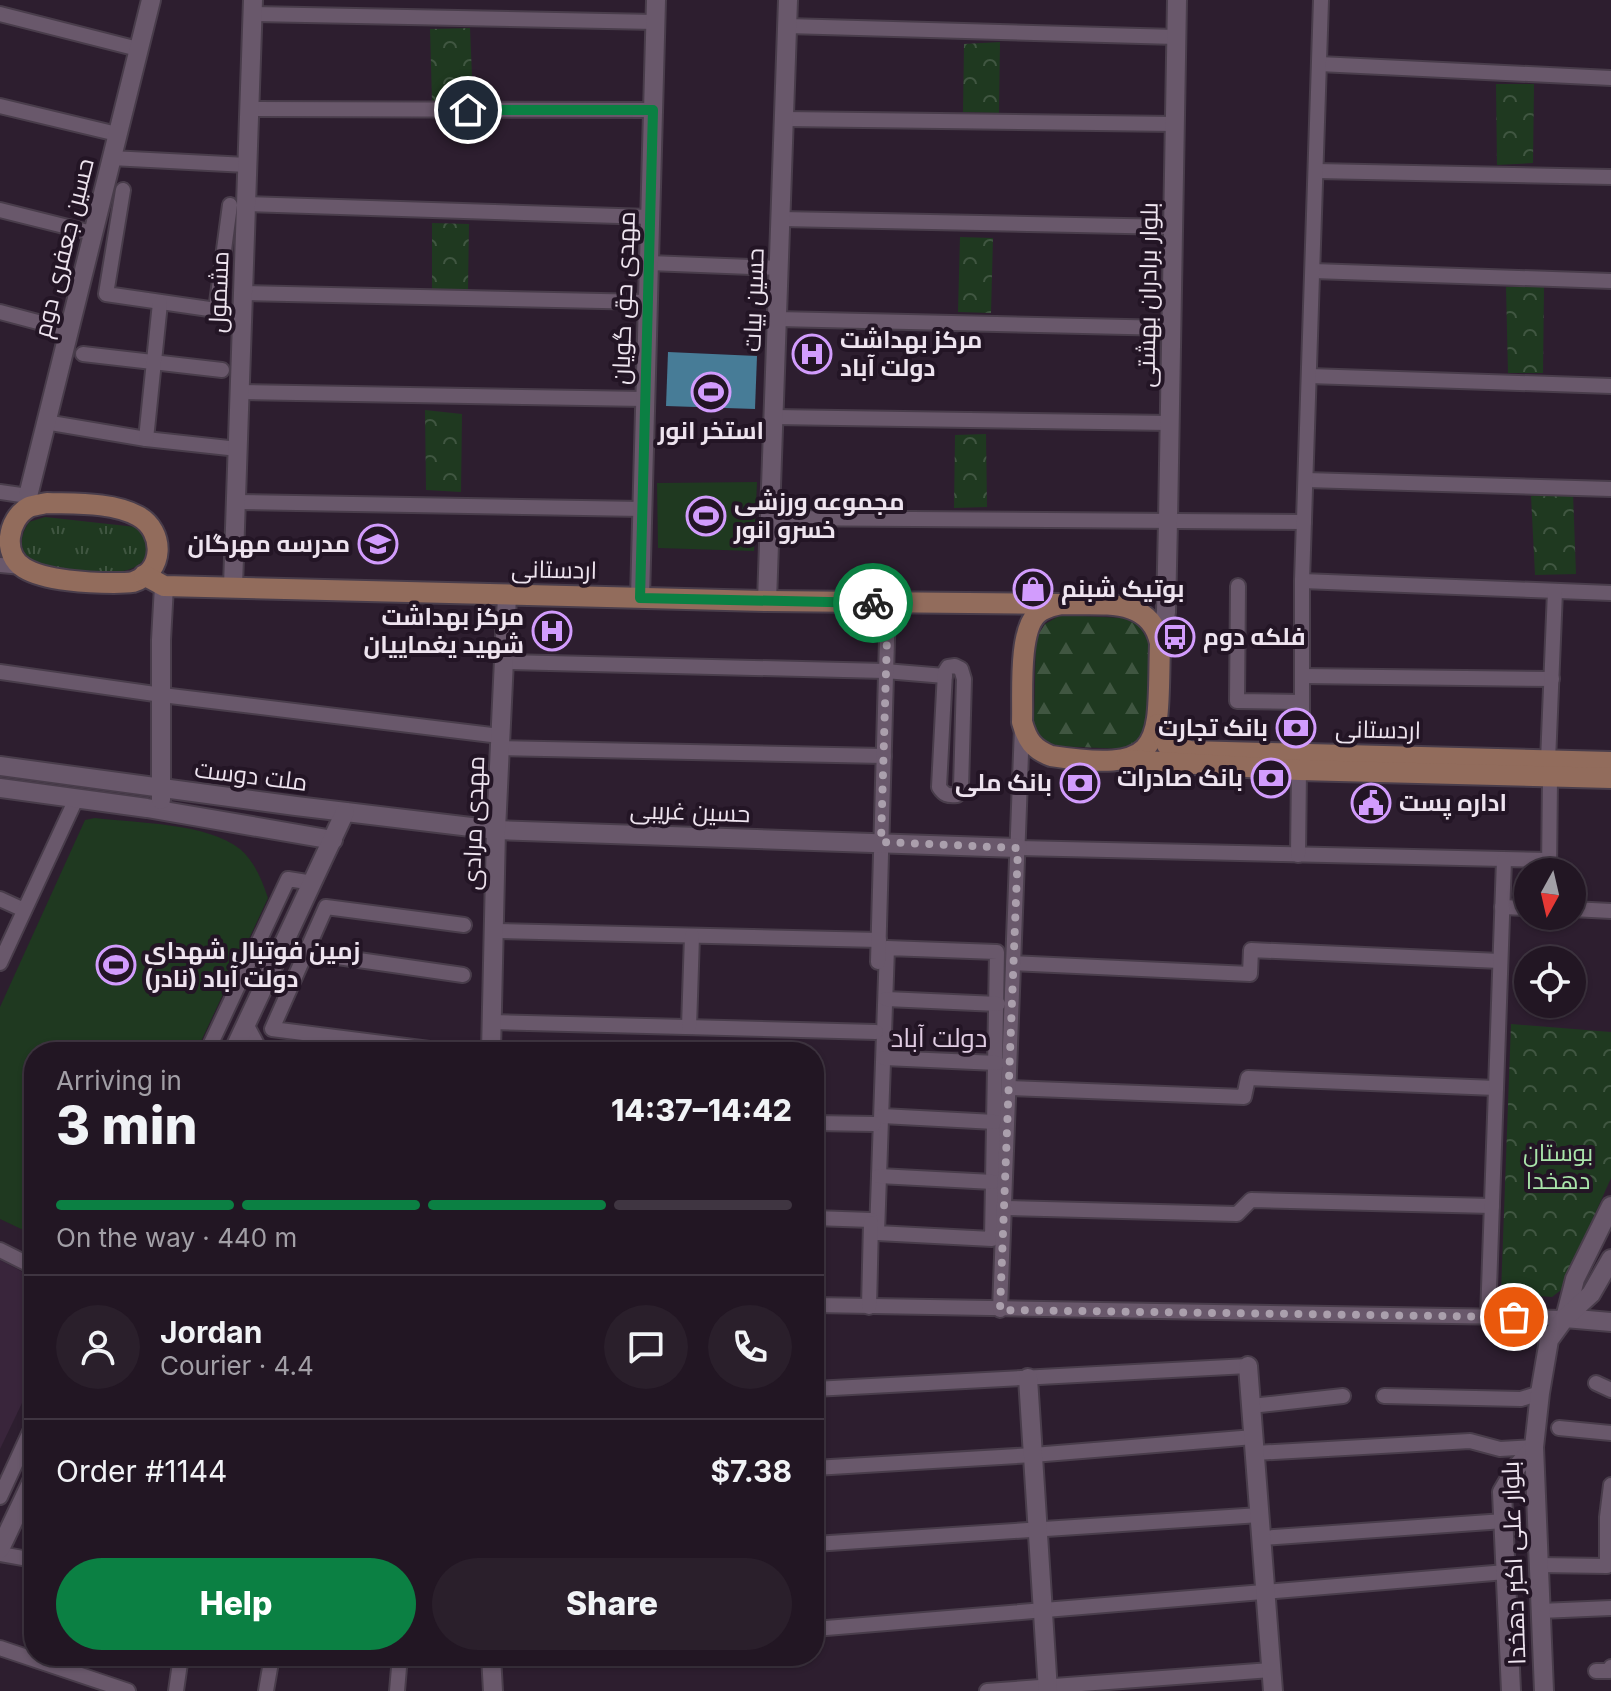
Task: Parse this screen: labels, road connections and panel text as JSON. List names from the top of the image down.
{
  "streets": {
    "main road": ["اردستانی"],
    "street": [
      "حسین جعفری دوم",
      "مشمول",
      "بلوار برادران بهشتی",
      "مهدی حق گویان",
      "حسین بیات",
      "ملت دوست",
      "حسین غریبی",
      "مهدی مرادی",
      "بلوار علی اکبر دهخدا"
    ]
  },
  "crossings": [
    ["مشمول", "اردستانی"],
    ["بلوار برادران بهشتی", "اردستانی"],
    ["مهدی حق گویان", "اردستانی"],
    ["حسین بیات", "اردستانی"],
    ["اردستانی", "مهدی مرادی"],
    ["ملت دوست", "حسین غریبی"],
    ["ملت دوست", "مهدی مرادی"],
    ["حسین غریبی", "مهدی مرادی"]
  ],
  "districts": ["دولت آباد"],
  "parks": ["بوستان دهخدا"],
  "places": {
    "hospital": ["مرکز بهداشت دولت آباد", "مرکز بهداشت شهید یغماییان"],
    "sports": ["استخر انور", "مجموعه ورزشی خسرو انور", "زمین فوتبال شهدای دولت آباد (نادر)"],
    "school or university": ["مدرسه مهرگان"],
    "shop": ["بوتیک شبنم"],
    "bus stop": ["فلکه دوم"],
    "bank": ["بانک تجارت", "بانک صادرات", "بانک ملی"],
    "public building": ["اداره پست"]
  },
  "north": "bottom",
  "page": {
    "heading": ["3 min", "Arriving in", "14:37–14:42"],
    "panel": [
      "Jordan",
      "Courier · 4.4",
      "Order #1144",
      "$7.38"
    ],
    "bar": "On the way · 440 m",
    "buttons": ["Help", "Share"]
  }
}
